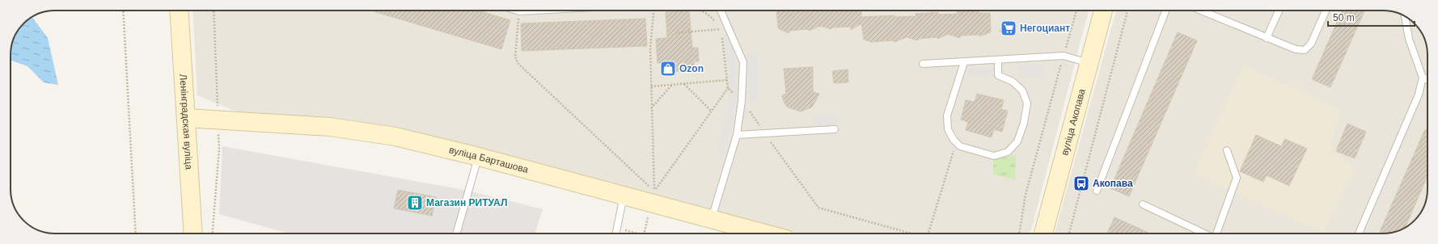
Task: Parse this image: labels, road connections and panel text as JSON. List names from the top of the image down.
{
  "streets": {
    "main road": ["Ленінградская вуліца", "вуліца Акопава", "вуліца Барташова"]
  },
  "crossings": [
    ["Ленінградская вуліца", "вуліца Барташова"]
  ],
  "places": {
    "supermarket": ["Негоциант"],
    "shop": ["Ozon"],
    "bus stop": ["Акопава"],
    "building": ["Магазин РИТУАЛ"]
  },
  "scale_bar": "50 m"
}
